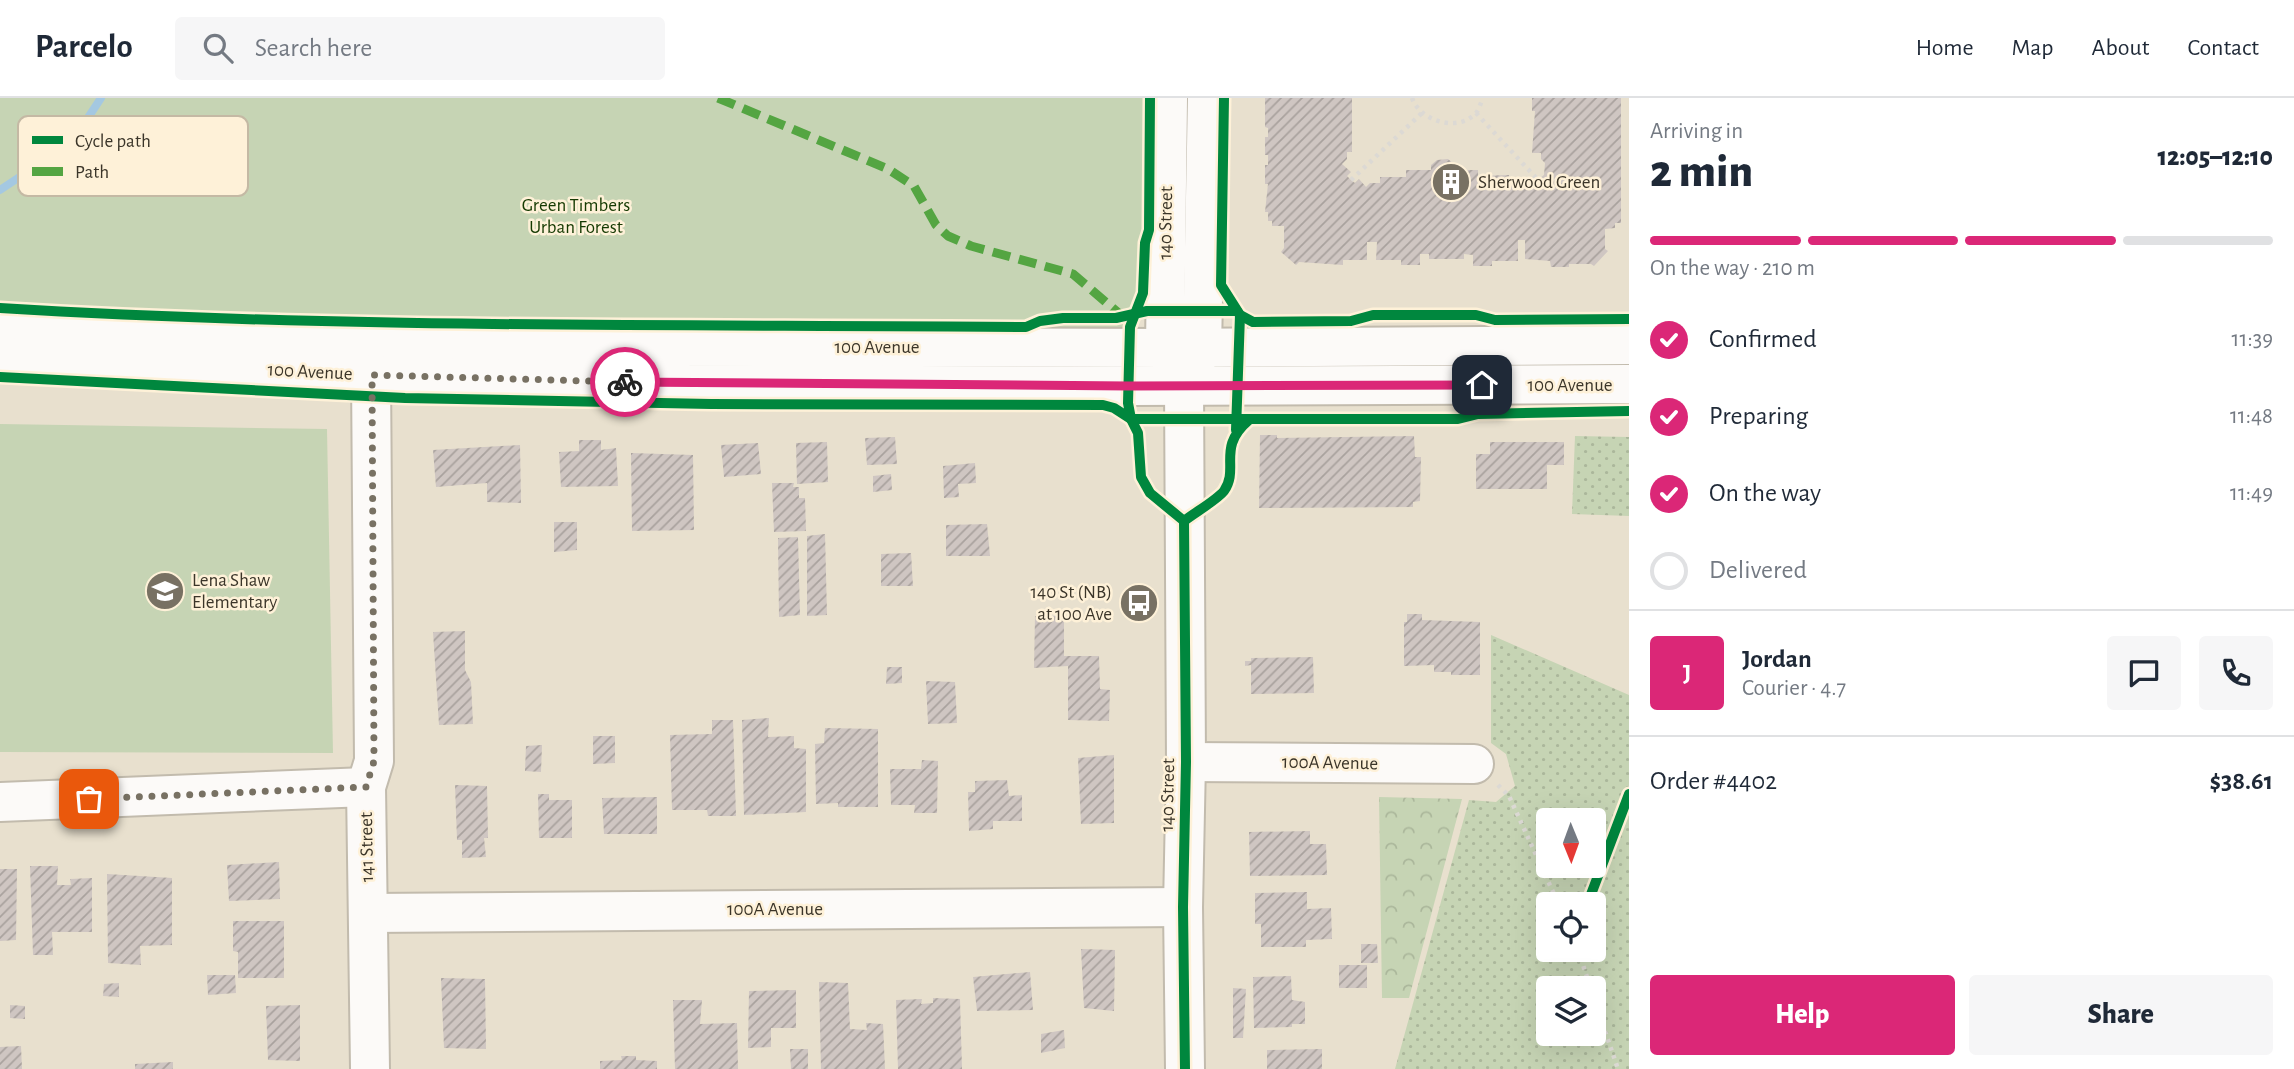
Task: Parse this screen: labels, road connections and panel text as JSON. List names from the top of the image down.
{
  "streets": {
    "main road": [
      "140 Street",
      "100 Avenue",
      "100A Avenue",
      "141 Street"
    ]
  },
  "crossings": [
    ["140 Street", "100 Avenue"],
    ["140 Street", "100A Avenue"],
    ["100 Avenue", "141 Street"],
    ["100A Avenue", "141 Street"]
  ],
  "parks": ["Green Timbers Urban Forest"],
  "places": {
    "building": ["Sherwood Green"],
    "school or university": ["Lena Shaw Elementary"],
    "bus stop": ["140 St (NB) at 100 Ave"]
  },
  "legend": ["Cycle path", "Path"],
  "north": "bottom",
  "page": {
    "header": "Parcelo",
    "search": "Search here",
    "nav": [
      "Home",
      "Map",
      "About",
      "Contact"
    ],
    "heading": ["2 min", "Arriving in", "12:05–12:10"],
    "panel": [
      "Jordan",
      "Courier · 4.7",
      "Order #4402",
      "$38.61"
    ],
    "bar": "On the way · 210 m",
    "list": [
      ["Confirmed", "11:39"],
      ["Preparing", "11:48"],
      ["On the way", "11:49"],
      "Delivered"
    ],
    "round": "J",
    "buttons": ["Help", "Share"]
  }
}
